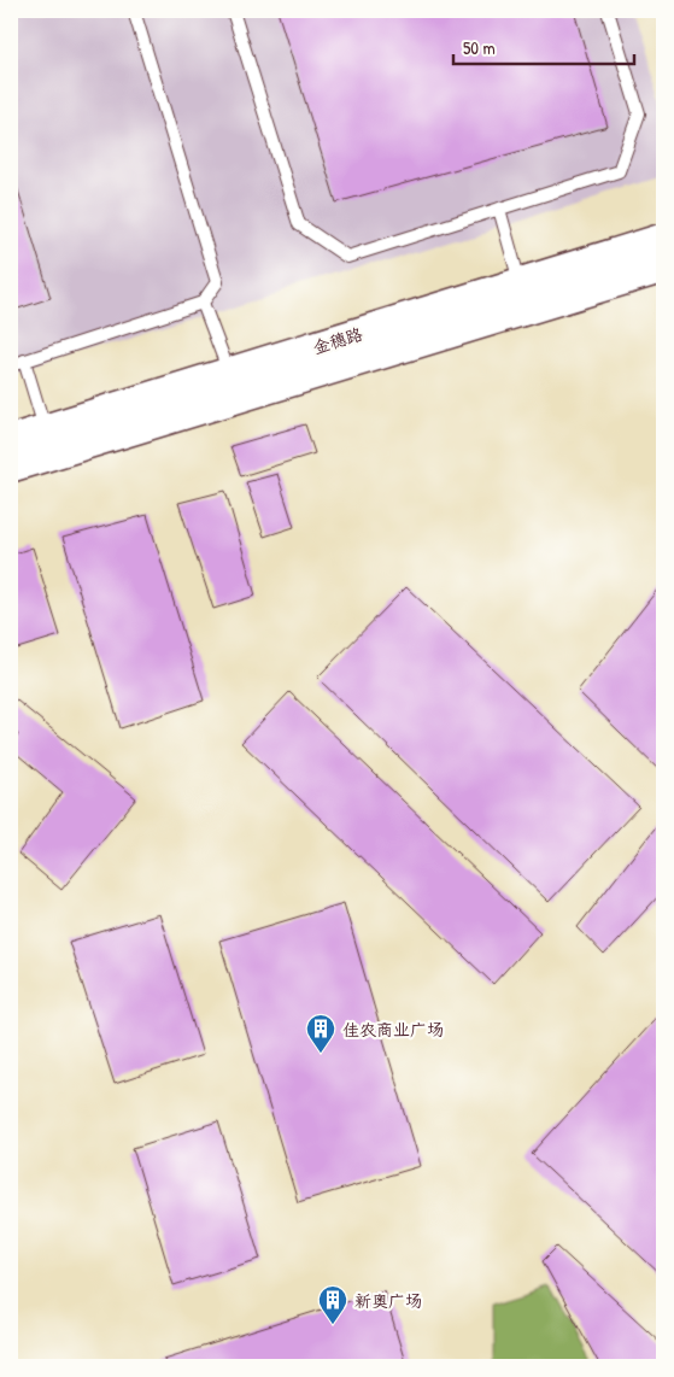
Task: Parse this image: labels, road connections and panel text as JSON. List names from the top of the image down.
{
  "streets": {
    "street": ["金穗路"]
  },
  "places": {
    "building": ["佳农商业广场", "新奥广场"]
  },
  "scale_bar": "50 m"
}
